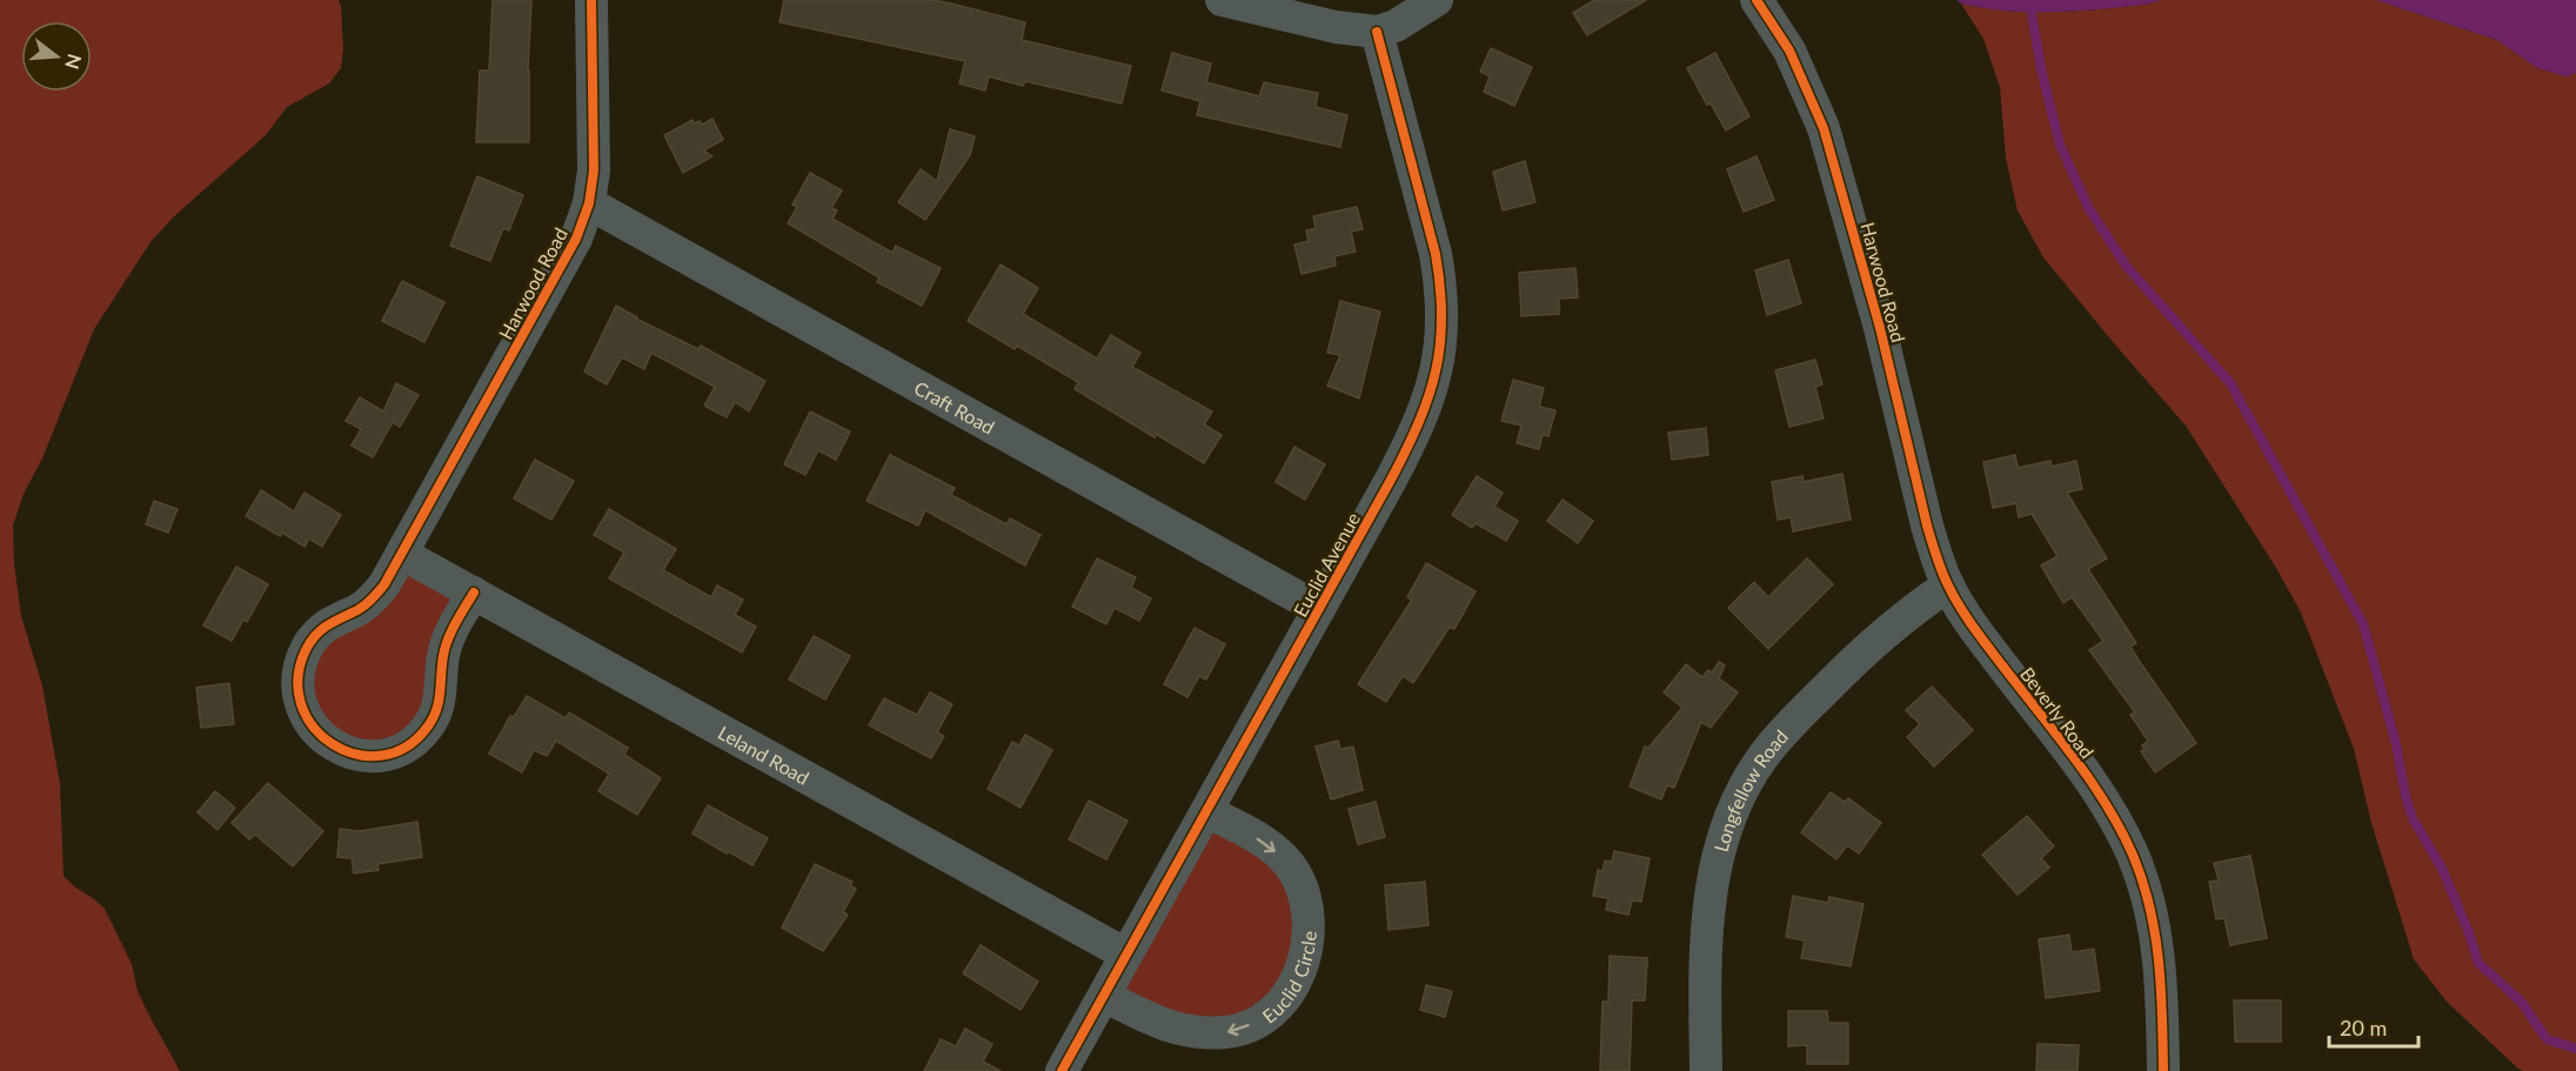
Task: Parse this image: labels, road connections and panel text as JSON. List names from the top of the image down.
{
  "streets": {
    "street": [
      "Harwood Road",
      "Craft Road",
      "Euclid Avenue",
      "Beverly Road",
      "Leland Road",
      "Longfellow Road",
      "Euclid Circle"
    ]
  },
  "crossings": [
    ["Harwood Road", "Craft Road"],
    ["Harwood Road", "Beverly Road"],
    ["Harwood Road", "Leland Road"],
    ["Harwood Road", "Longfellow Road"],
    ["Craft Road", "Euclid Avenue"],
    ["Euclid Avenue", "Leland Road"],
    ["Euclid Avenue", "Euclid Circle"],
    ["Beverly Road", "Longfellow Road"]
  ],
  "scale_bar": "20 m",
  "north": "right"
}
